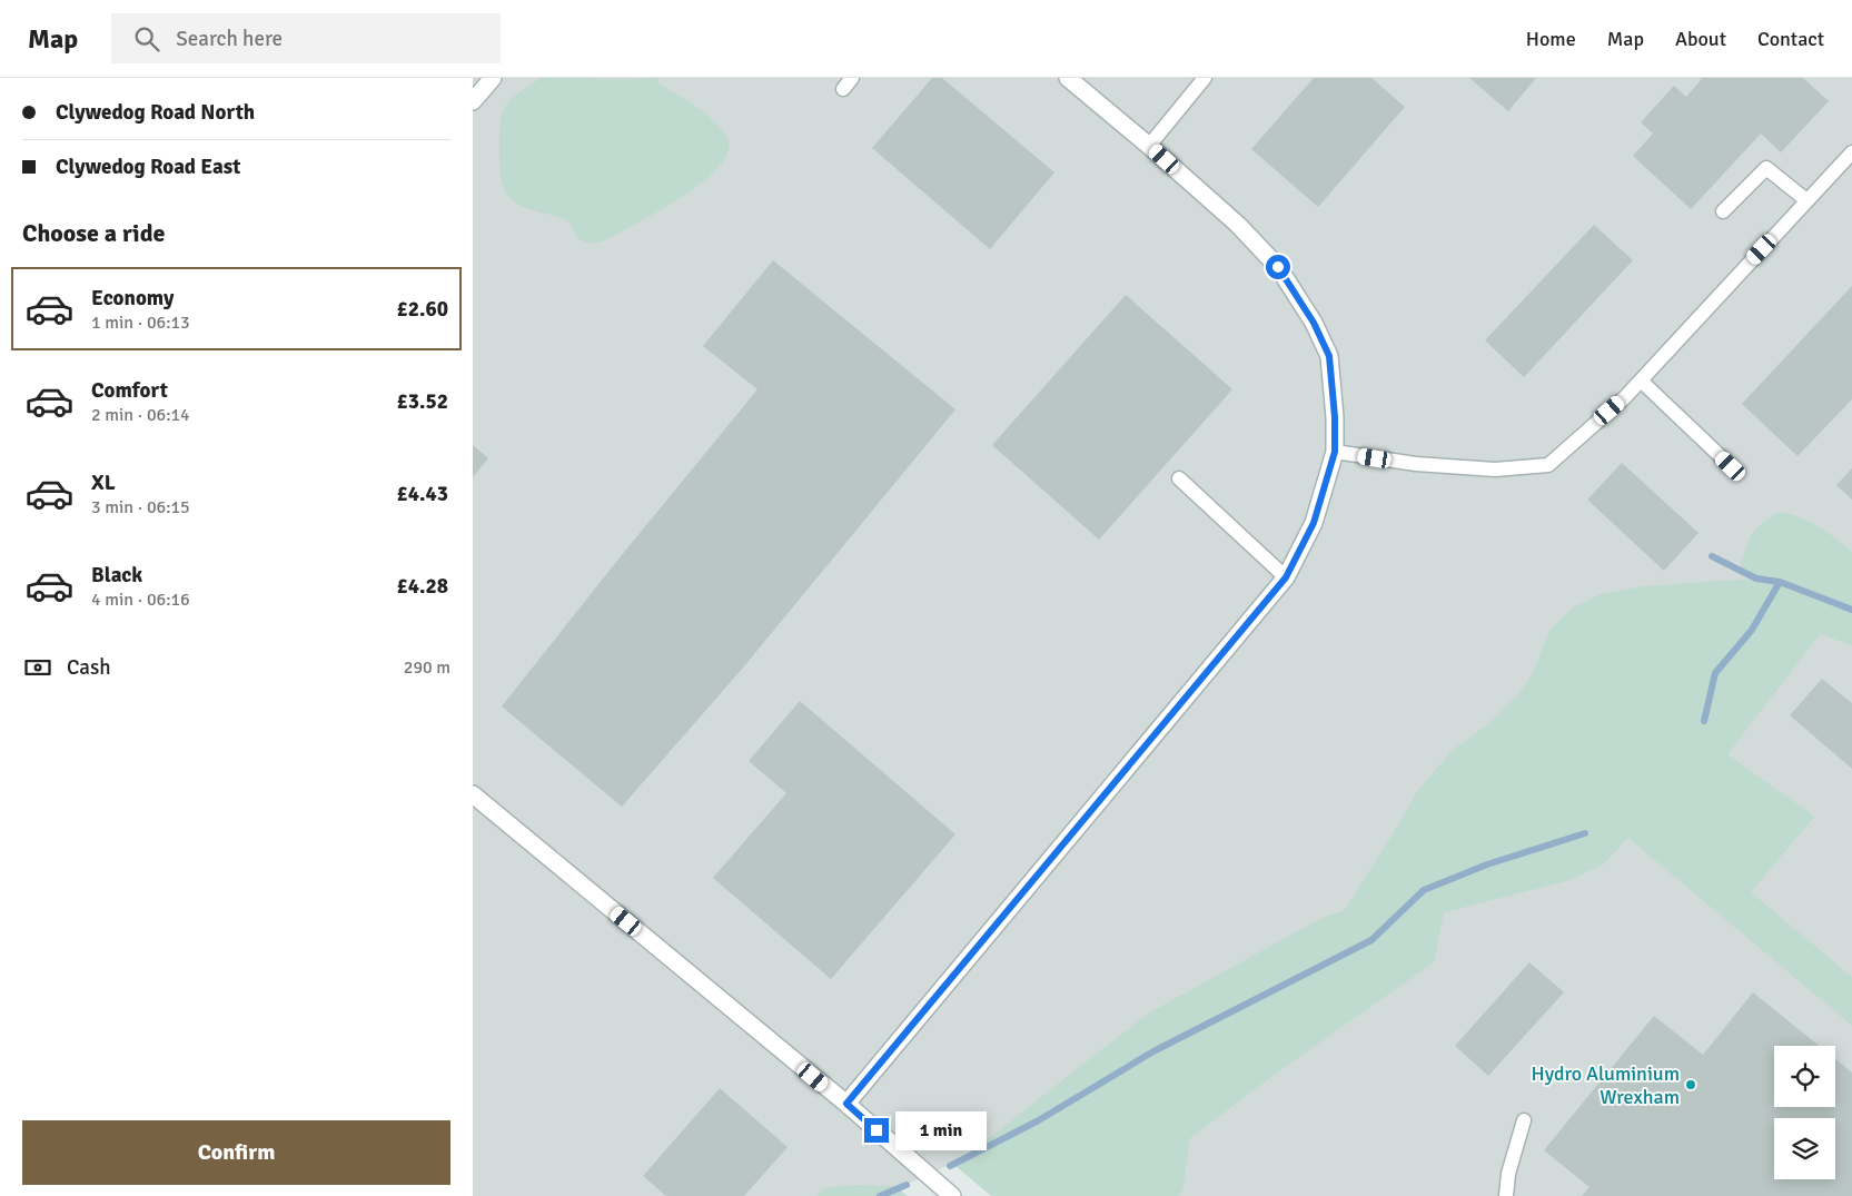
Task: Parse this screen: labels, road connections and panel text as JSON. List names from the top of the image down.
{
  "places": ["Hydro Aluminium Wrexham"],
  "page": {
    "header": "Map",
    "search": "Search here",
    "nav": [
      "Home",
      "Map",
      "About",
      "Contact"
    ],
    "banner": ["Clywedog Road North", "Clywedog Road East"],
    "heading": "Choose a ride",
    "list": [
      {
        "name": "Economy",
        "note": "1 min · 06:13",
        "value": "£2.60"
      },
      {
        "name": "Comfort",
        "note": "2 min · 06:14",
        "value": "£3.52"
      },
      {
        "name": "XL",
        "note": "3 min · 06:15",
        "value": "£4.43"
      },
      {
        "name": "Black",
        "note": "4 min · 06:16",
        "value": "£4.28"
      }
    ],
    "pay": ["Cash", "290 m"],
    "buttons": "Confirm",
    "bubble": "1 min"
  }
}
